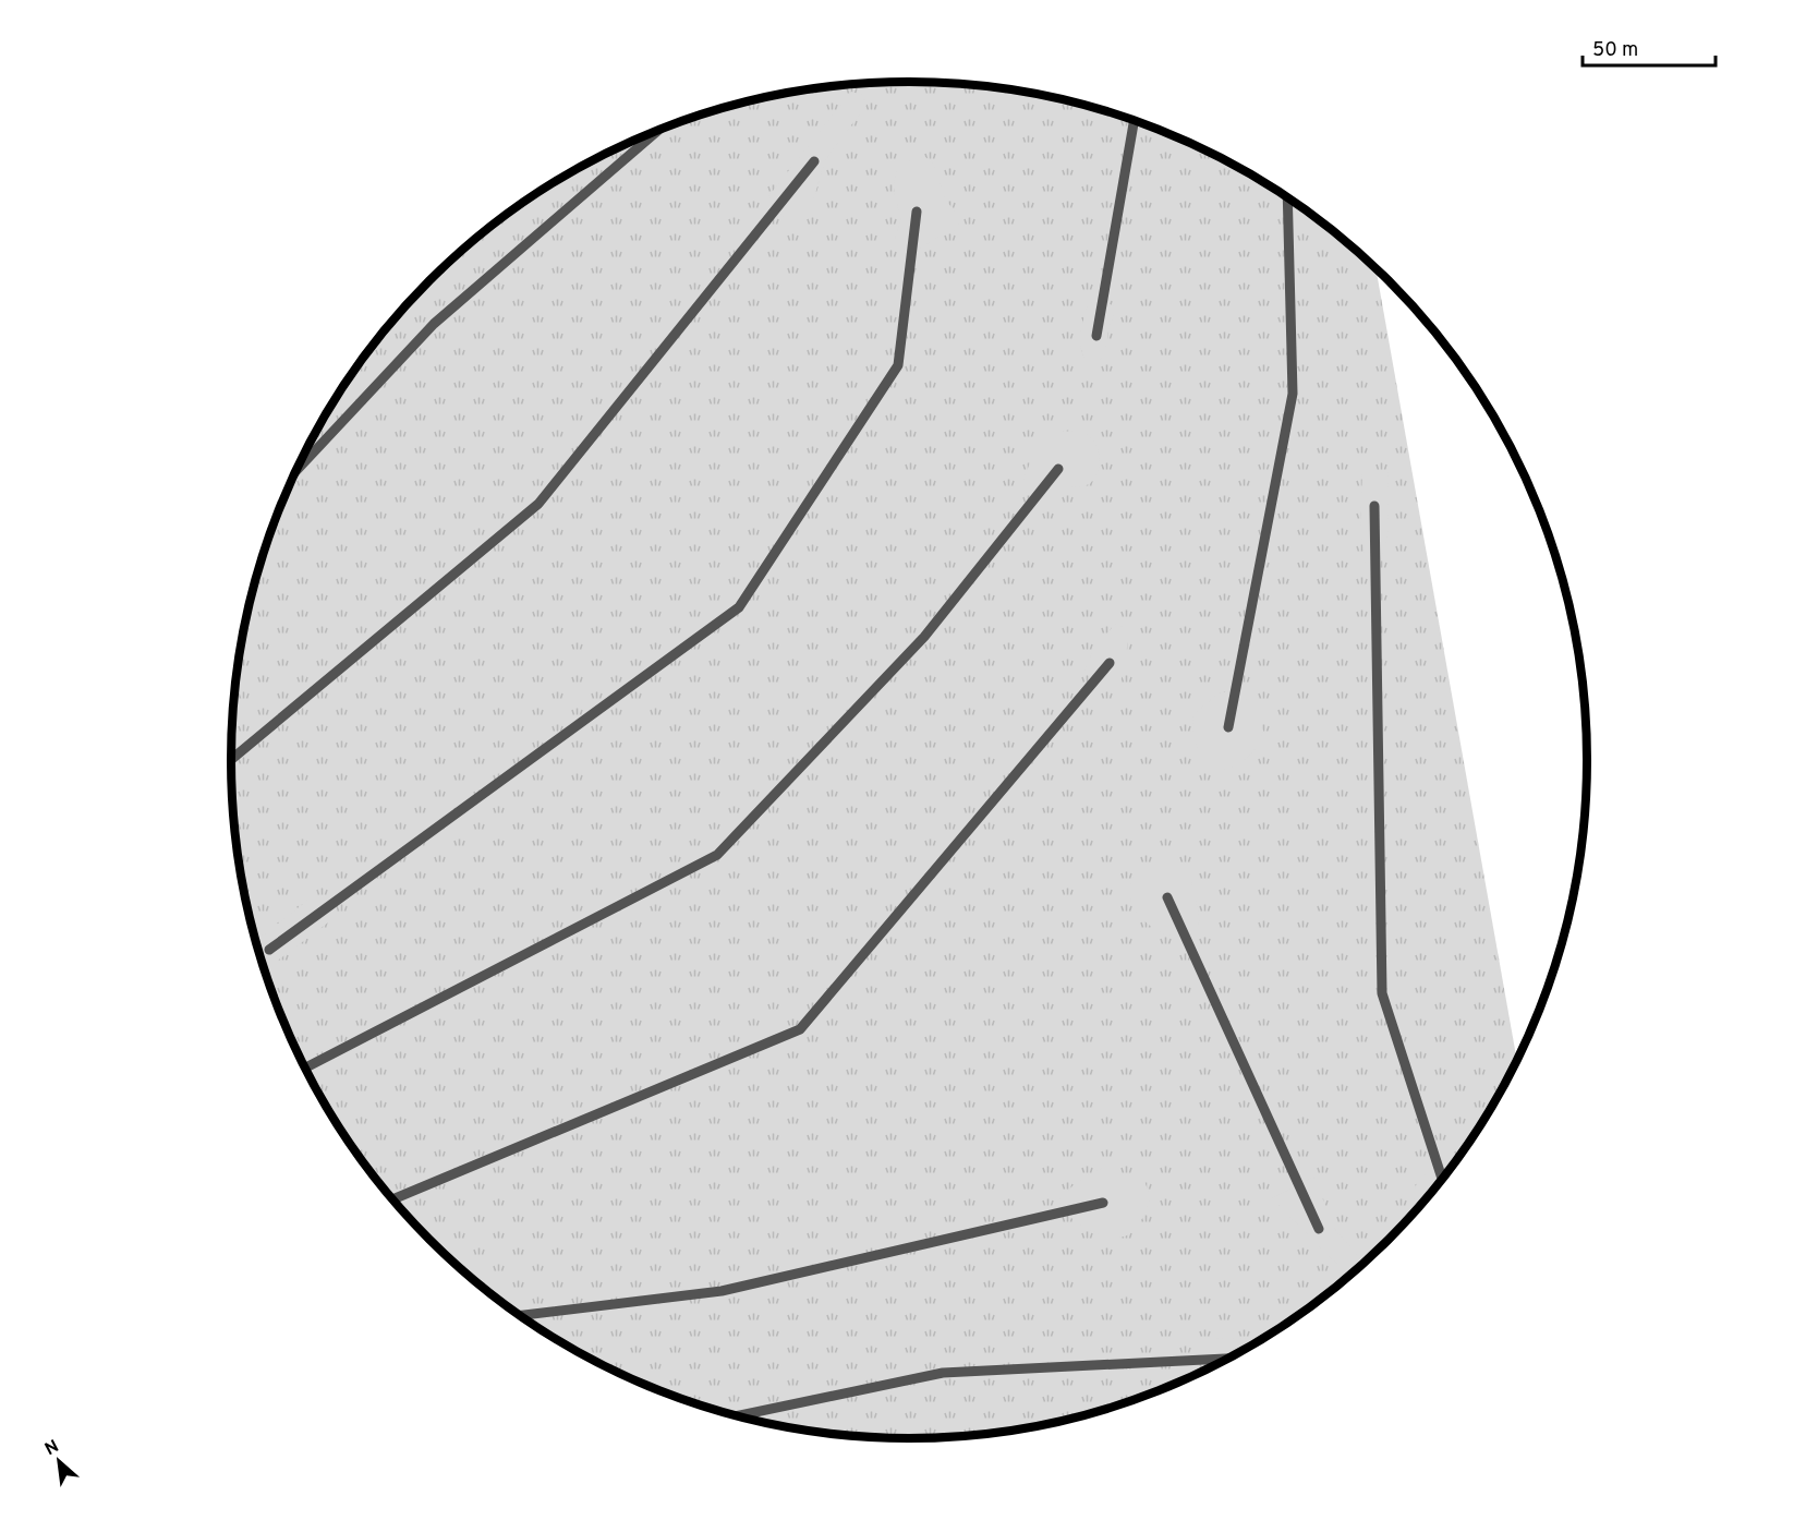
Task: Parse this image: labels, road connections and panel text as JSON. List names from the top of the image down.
{
  "scale_bar": "50 m",
  "north": "top left"
}
